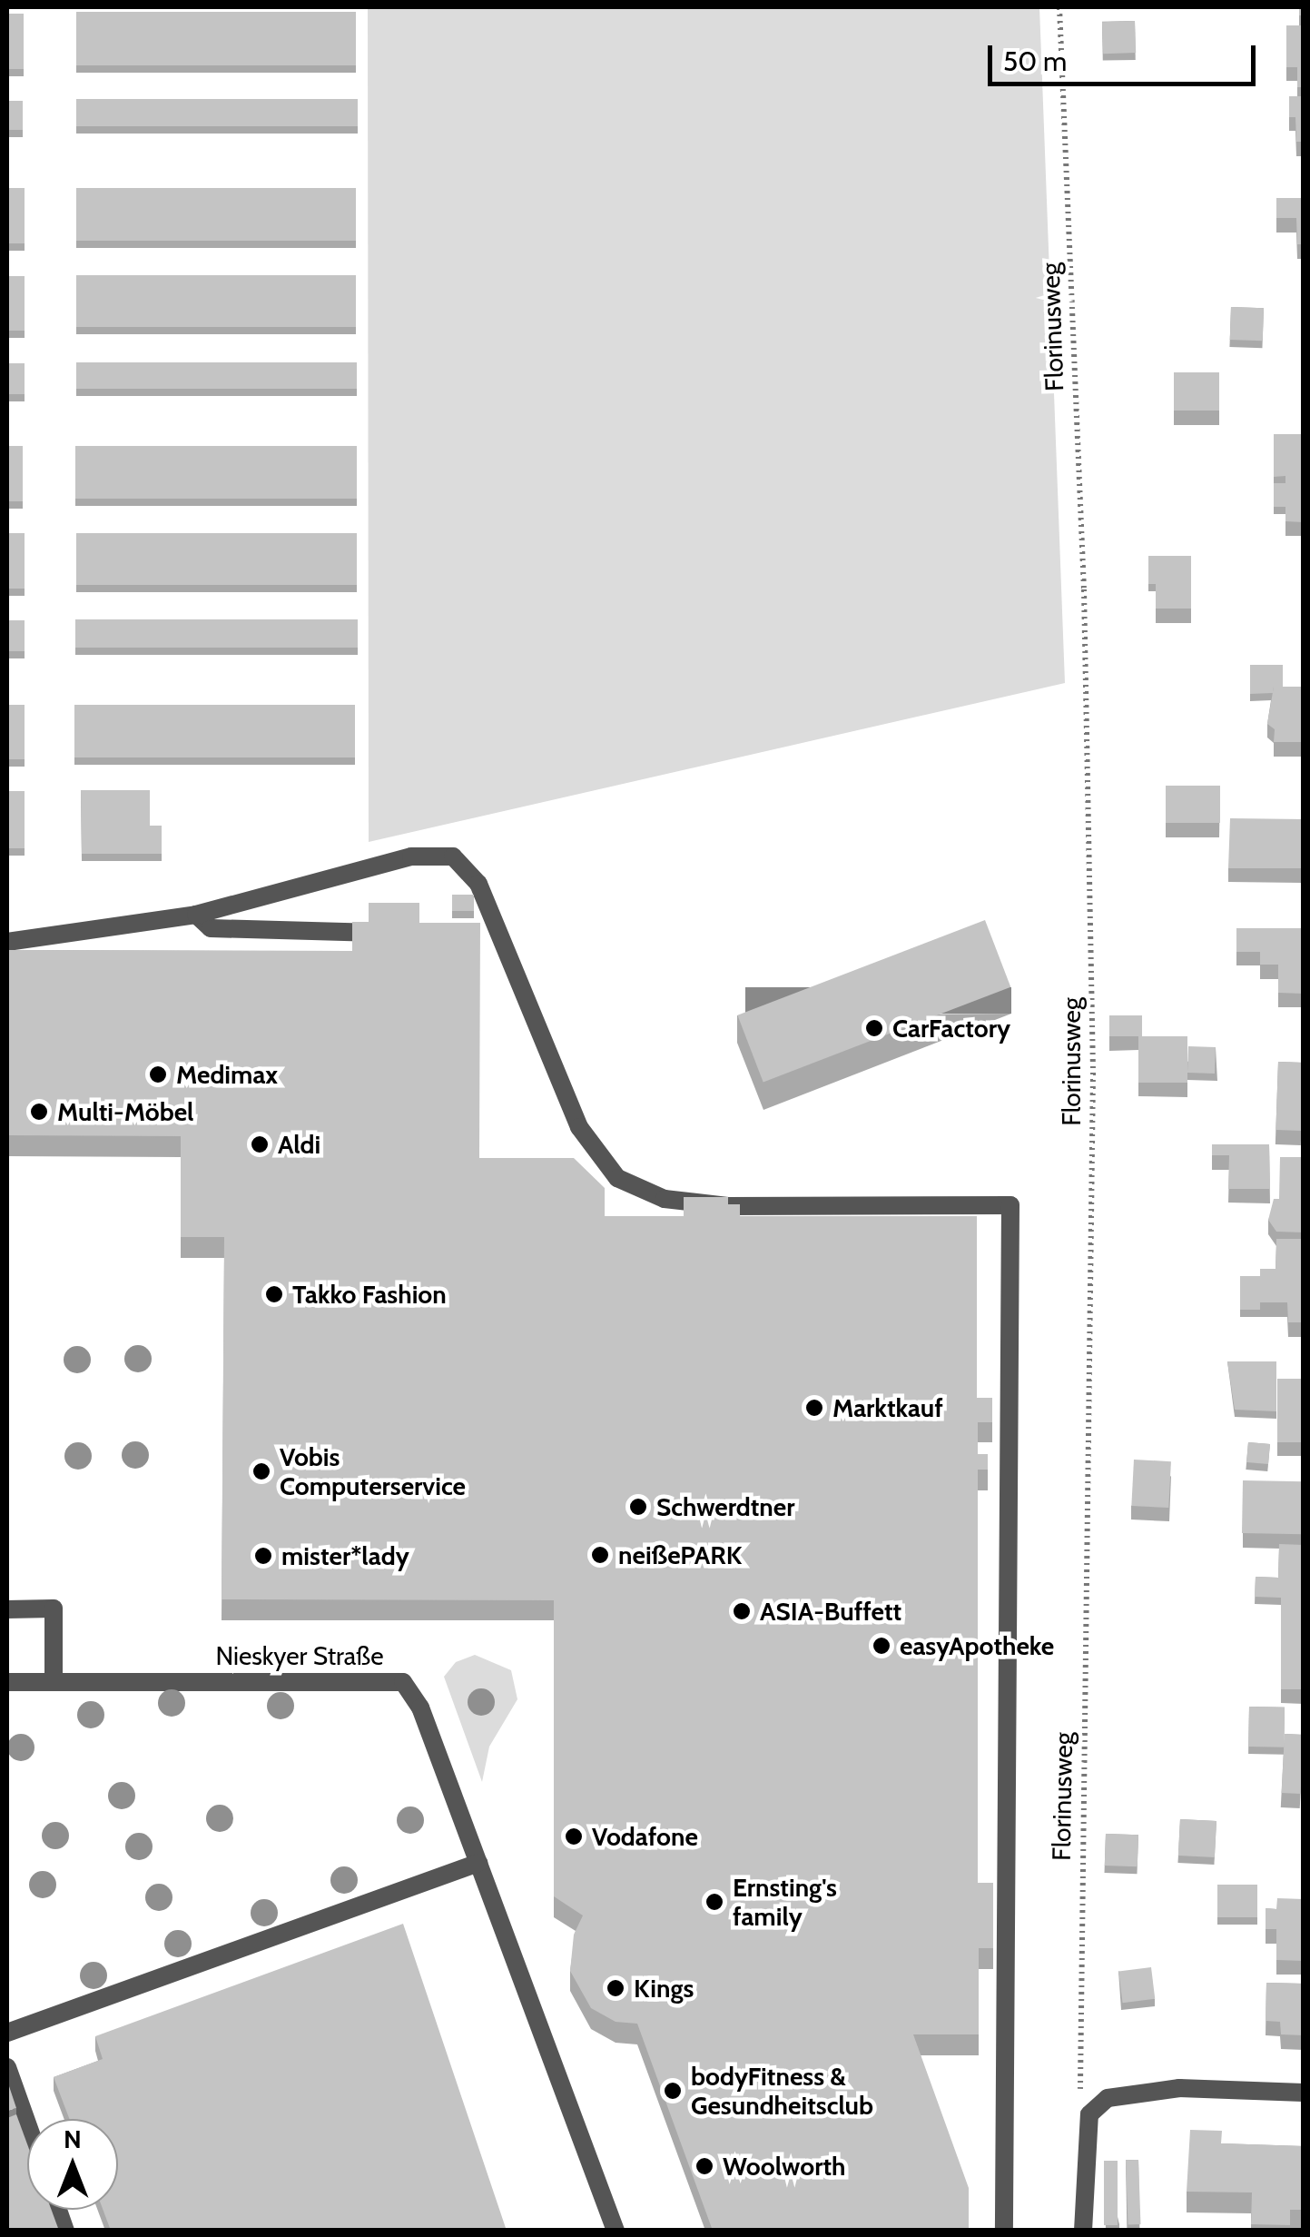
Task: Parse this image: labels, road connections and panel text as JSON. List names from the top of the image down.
{
  "streets": {
    "street": ["Nieskyer Straße"],
    "path": ["Florinusweg"]
  },
  "places": [
    "CarFactory",
    "Medimax",
    "Multi-Möbel",
    "Aldi",
    "Takko Fashion",
    "Marktkauf",
    "Vobis Computerservice",
    "Schwerdtner",
    "neißePARK",
    "mister*lady",
    "ASIA-Buffett",
    "easyApotheke",
    "Vodafone",
    "Ernsting's family",
    "Kings",
    "bodyFitness & Gesundheitsclub",
    "Woolworth"
  ],
  "scale_bar": "50 m",
  "north": "top"
}
